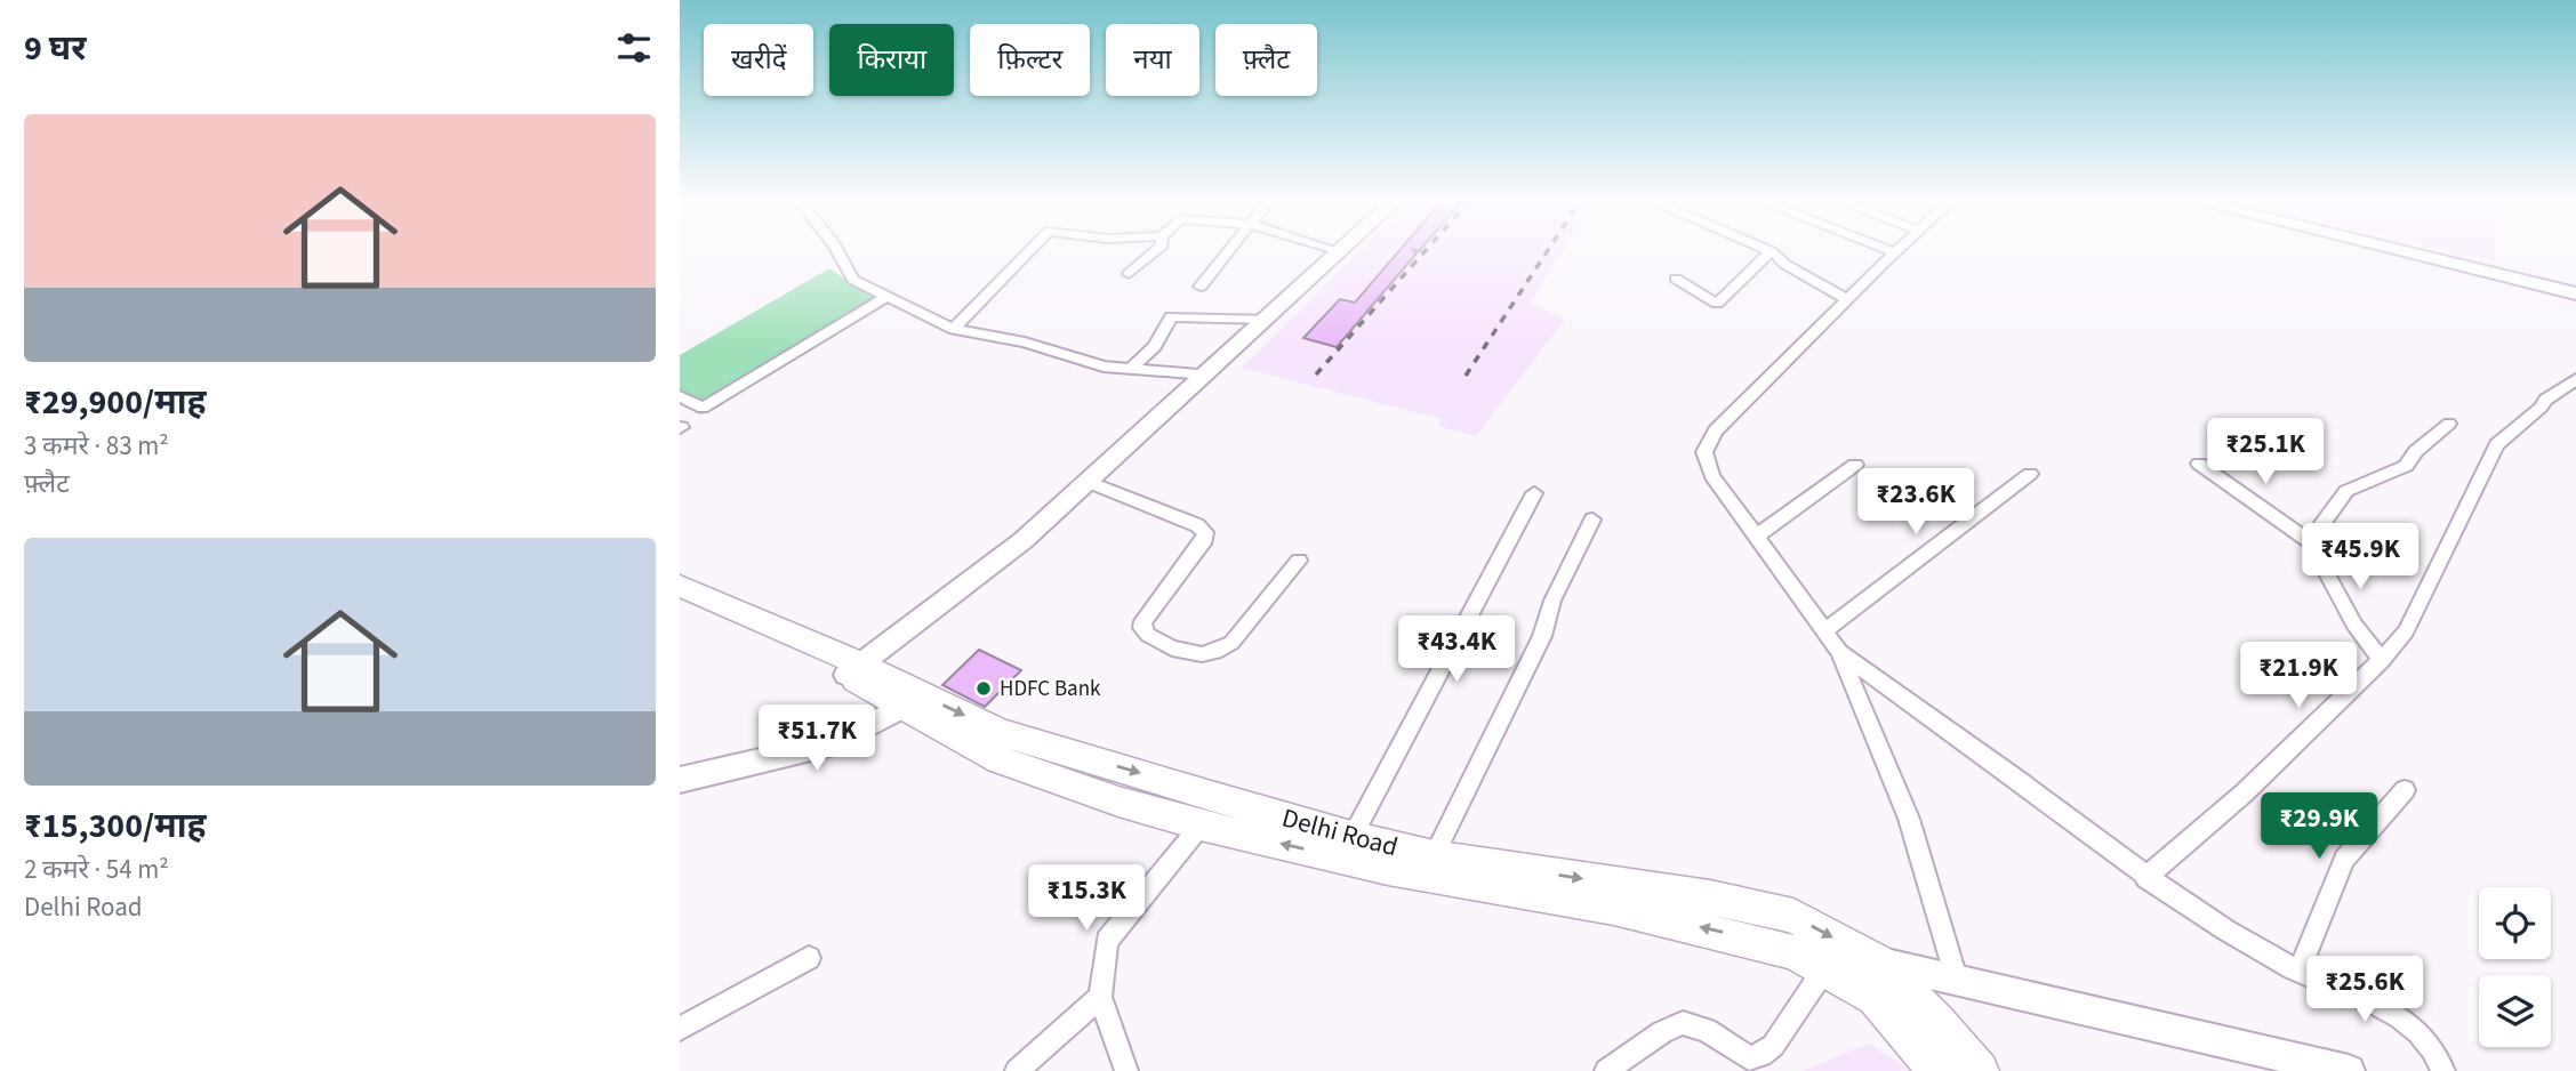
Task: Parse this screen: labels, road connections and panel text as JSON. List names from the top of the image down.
{
  "streets": {
    "main road": ["Delhi Road"]
  },
  "places": ["HDFC Bank"],
  "page": {
    "heading": "9 घर",
    "chip": [
      "खरीदें",
      "किराया",
      "फ़िल्टर",
      "नया",
      "फ़्लैट"
    ],
    "list": [
      {
        "name": "₹29,900/माह",
        "note": "3 कमरे · 83 m² · फ़्लैट"
      },
      {
        "name": "₹15,300/माह",
        "note": "2 कमरे · 54 m² · Delhi Road"
      }
    ],
    "price": [
      "₹25.1K",
      "₹23.6K",
      "₹45.9K",
      "₹43.4K",
      "₹21.9K",
      "₹51.7K",
      "₹29.9K",
      "₹15.3K",
      "₹25.6K"
    ]
  }
}
